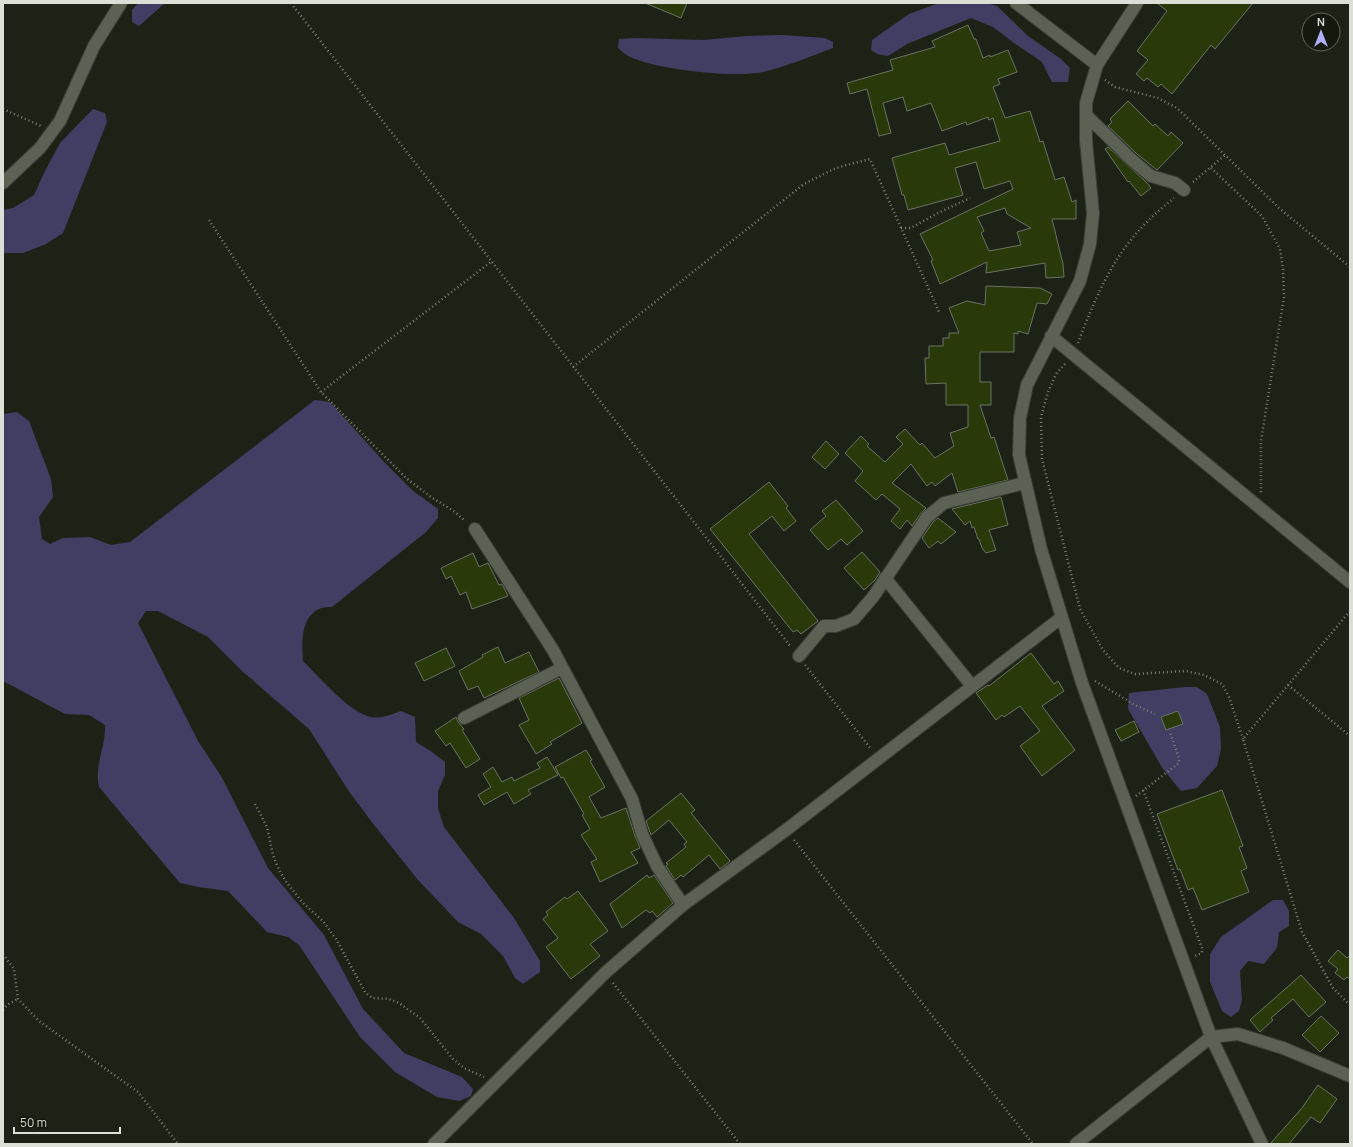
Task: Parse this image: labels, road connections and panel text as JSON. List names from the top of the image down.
{
  "scale_bar": "50 m",
  "north": "top"
}
